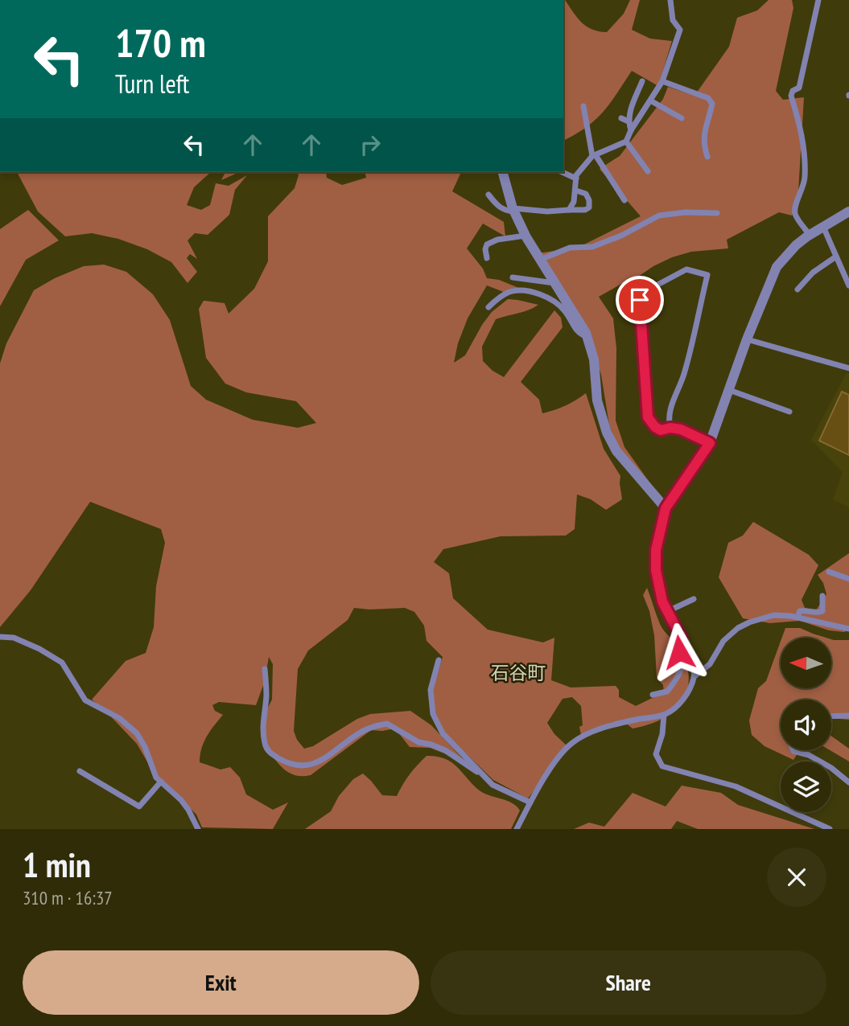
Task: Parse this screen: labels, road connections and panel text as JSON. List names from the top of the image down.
{
  "districts": ["石谷町"],
  "north": "left",
  "page": {
    "turn": ["170 m", "Turn left"],
    "heading": ["1 min", "310 m · 16:37"],
    "buttons": ["Exit", "Share"]
  }
}
